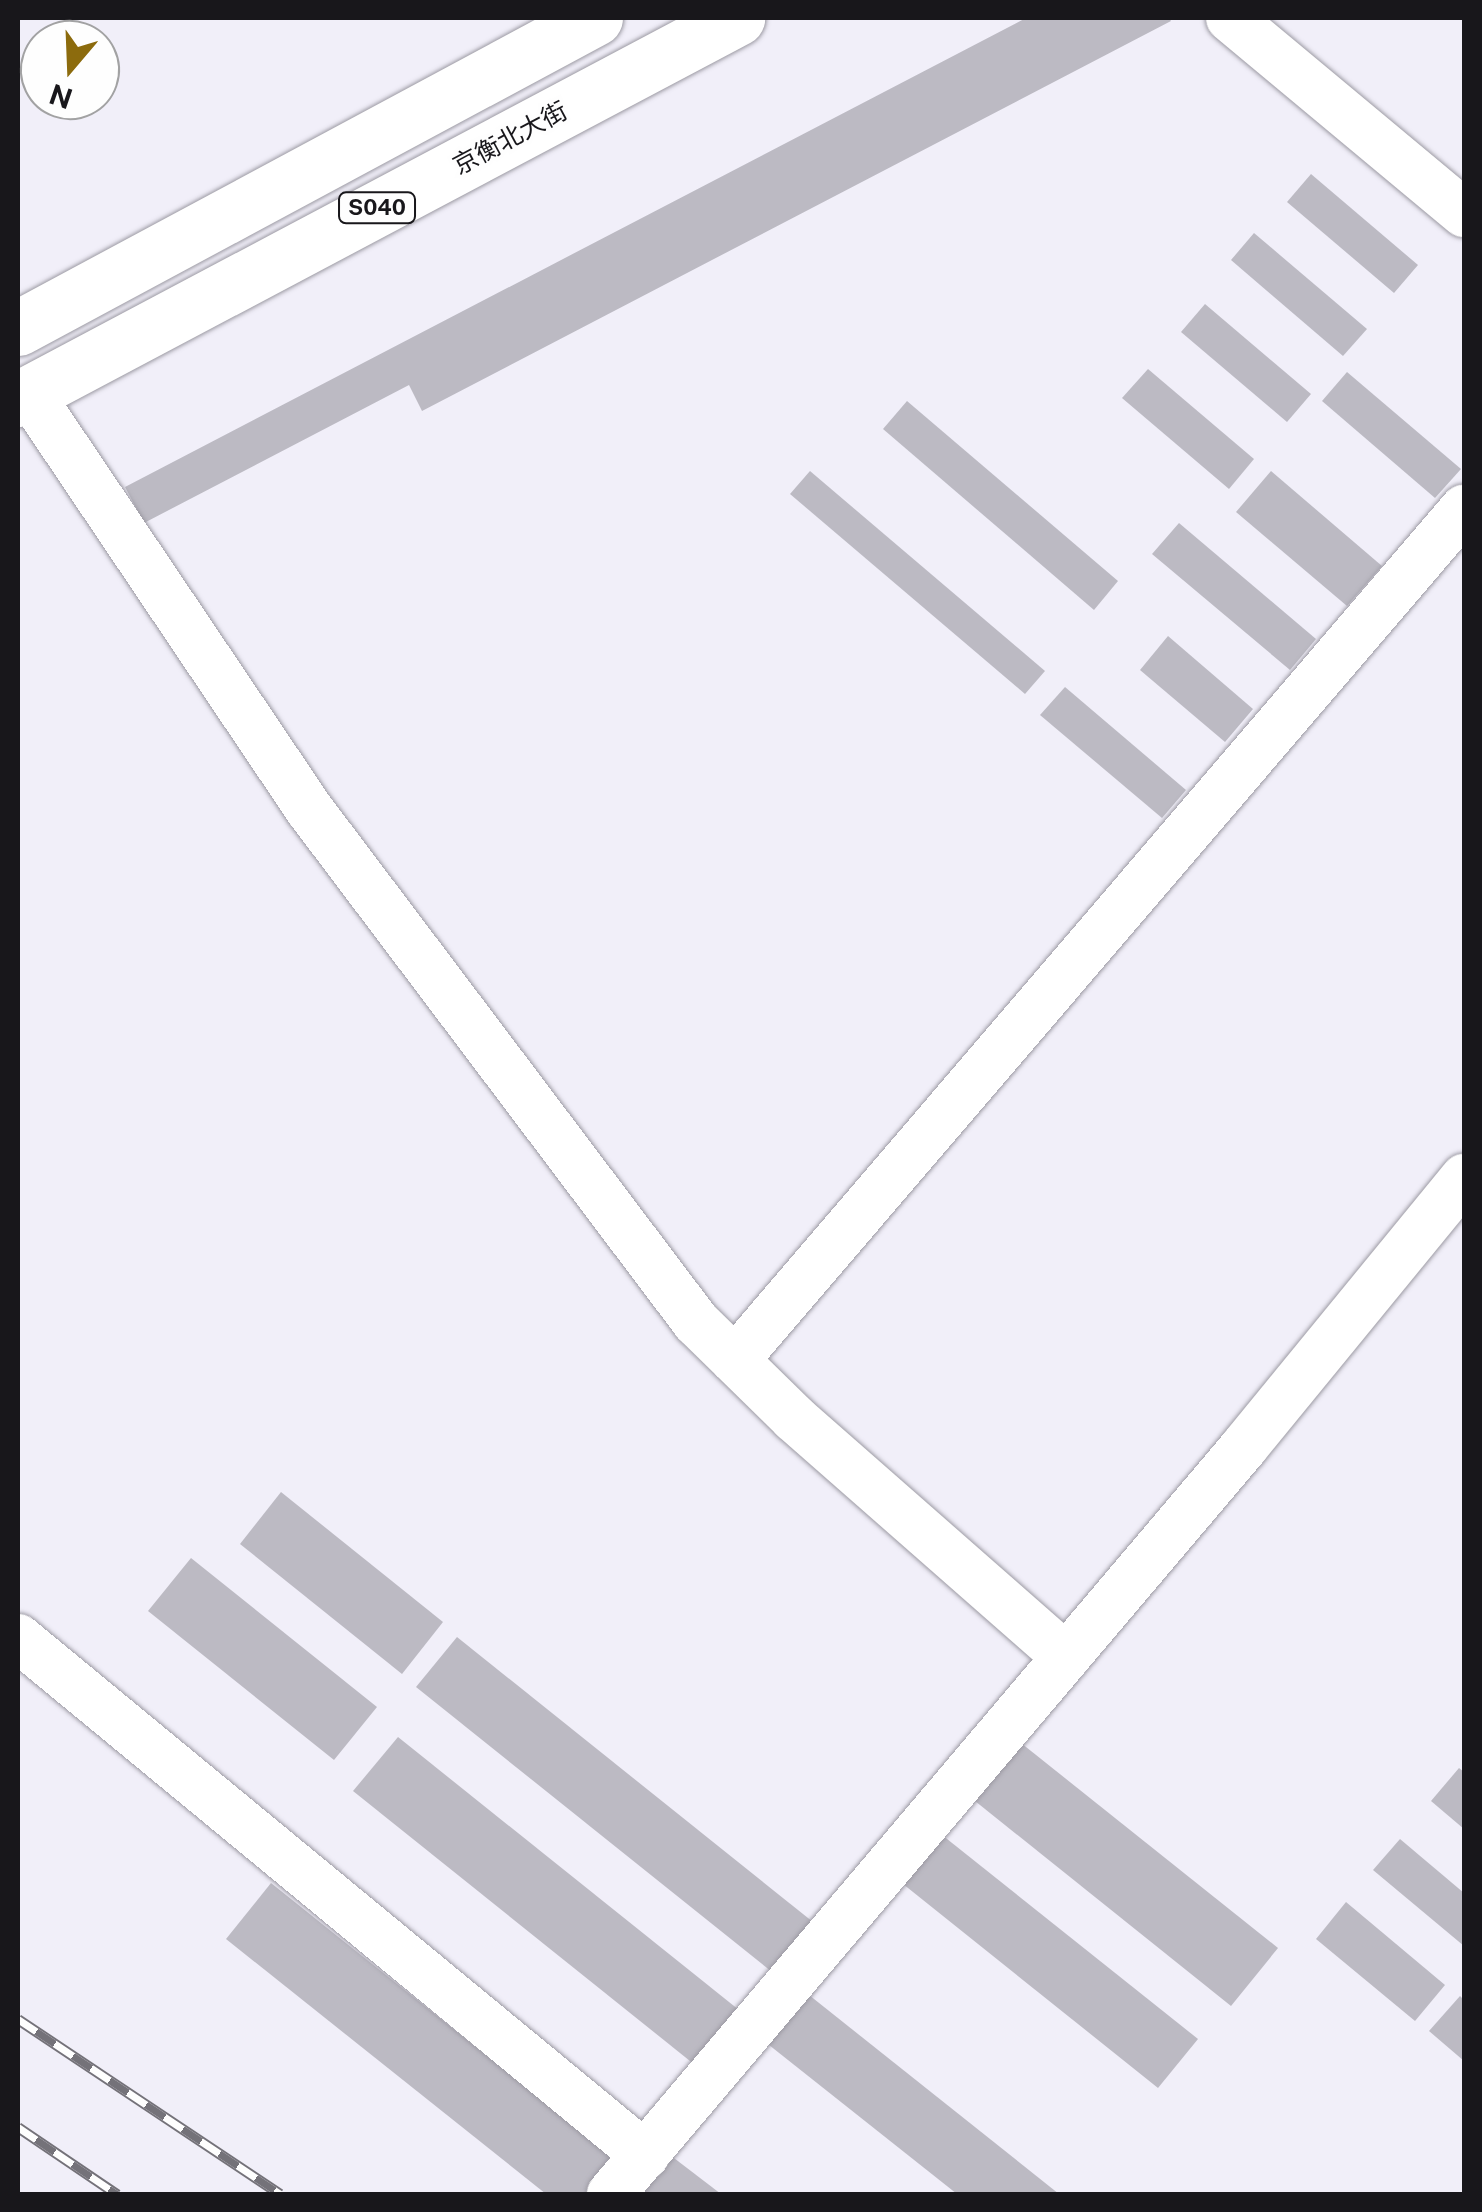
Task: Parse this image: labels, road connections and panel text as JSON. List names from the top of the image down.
{
  "streets": {
    "main road": ["京衡北大街", "S040"]
  },
  "north": "bottom"
}
